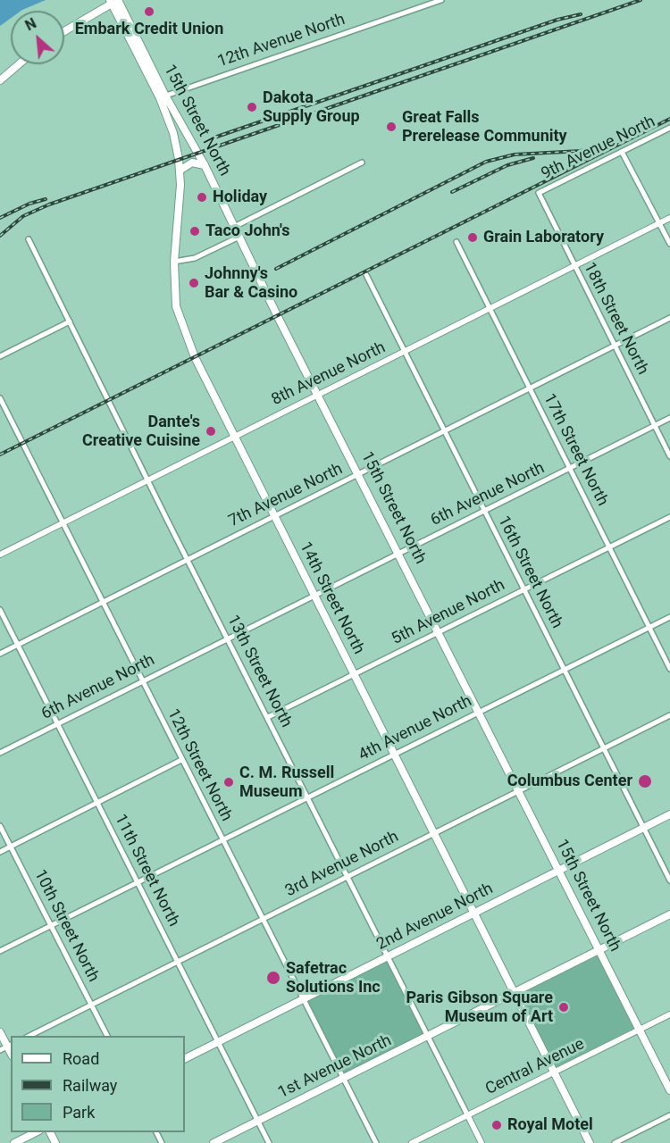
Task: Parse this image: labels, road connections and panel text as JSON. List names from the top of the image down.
{
  "streets": {
    "main road": [
      "15th Street North",
      "14th Street North",
      "2nd Avenue North",
      "1st Avenue North"
    ],
    "street": [
      "12th Avenue North",
      "9th Avenue North",
      "18th Street North",
      "8th Avenue North",
      "17th Street North",
      "6th Avenue North",
      "7th Avenue North",
      "16th Street North",
      "5th Avenue North",
      "13th Street North",
      "4th Avenue North",
      "12th Street North",
      "3rd Avenue North",
      "11th Street North",
      "10th Street North",
      "Central Avenue"
    ]
  },
  "crossings": [
    ["12th Avenue North", "15th Street North"],
    ["15th Street North", "8th Avenue North"],
    ["15th Street North", "6th Avenue North"],
    ["15th Street North", "7th Avenue North"],
    ["15th Street North", "14th Street North"],
    ["15th Street North", "5th Avenue North"],
    ["15th Street North", "4th Avenue North"],
    ["15th Street North", "3rd Avenue North"],
    ["15th Street North", "2nd Avenue North"],
    ["15th Street North", "1st Avenue North"],
    ["15th Street North", "Central Avenue"],
    ["9th Avenue North", "18th Street North"],
    ["18th Street North", "8th Avenue North"],
    ["18th Street North", "6th Avenue North"],
    ["18th Street North", "7th Avenue North"],
    ["8th Avenue North", "17th Street North"],
    ["8th Avenue North", "16th Street North"],
    ["8th Avenue North", "14th Street North"],
    ["8th Avenue North", "13th Street North"],
    ["8th Avenue North", "12th Street North"],
    ["17th Street North", "6th Avenue North"],
    ["17th Street North", "7th Avenue North"],
    ["17th Street North", "5th Avenue North"],
    ["17th Street North", "4th Avenue North"],
    ["6th Avenue North", "16th Street North"],
    ["6th Avenue North", "14th Street North"],
    ["6th Avenue North", "13th Street North"],
    ["6th Avenue North", "12th Street North"],
    ["6th Avenue North", "11th Street North"],
    ["7th Avenue North", "16th Street North"],
    ["7th Avenue North", "14th Street North"],
    ["7th Avenue North", "13th Street North"],
    ["7th Avenue North", "12th Street North"],
    ["7th Avenue North", "11th Street North"],
    ["16th Street North", "5th Avenue North"],
    ["16th Street North", "4th Avenue North"],
    ["16th Street North", "3rd Avenue North"],
    ["16th Street North", "2nd Avenue North"],
    ["14th Street North", "5th Avenue North"],
    ["14th Street North", "4th Avenue North"],
    ["14th Street North", "3rd Avenue North"],
    ["14th Street North", "2nd Avenue North"],
    ["14th Street North", "1st Avenue North"],
    ["14th Street North", "Central Avenue"],
    ["5th Avenue North", "13th Street North"],
    ["13th Street North", "4th Avenue North"],
    ["13th Street North", "3rd Avenue North"],
    ["13th Street North", "2nd Avenue North"],
    ["13th Street North", "1st Avenue North"],
    ["13th Street North", "Central Avenue"],
    ["4th Avenue North", "12th Street North"],
    ["4th Avenue North", "11th Street North"],
    ["4th Avenue North", "10th Street North"],
    ["12th Street North", "3rd Avenue North"],
    ["12th Street North", "2nd Avenue North"],
    ["12th Street North", "1st Avenue North"],
    ["3rd Avenue North", "11th Street North"],
    ["3rd Avenue North", "10th Street North"],
    ["11th Street North", "2nd Avenue North"],
    ["11th Street North", "1st Avenue North"]
  ],
  "places": [
    "Embark Credit Union",
    "Dakota Supply Group",
    "Great Falls Prerelease Community",
    "Holiday",
    "Taco John's",
    "Grain Laboratory",
    "Johnny's Bar & Casino",
    "Dante's Creative Cuisine",
    "Columbus Center",
    "C. M. Russell Museum",
    "Safetrac Solutions Inc",
    "Paris Gibson Square Museum of Art",
    "Royal Motel"
  ],
  "legend": ["Road", "Railway", "Park"],
  "north": "top left"
}
